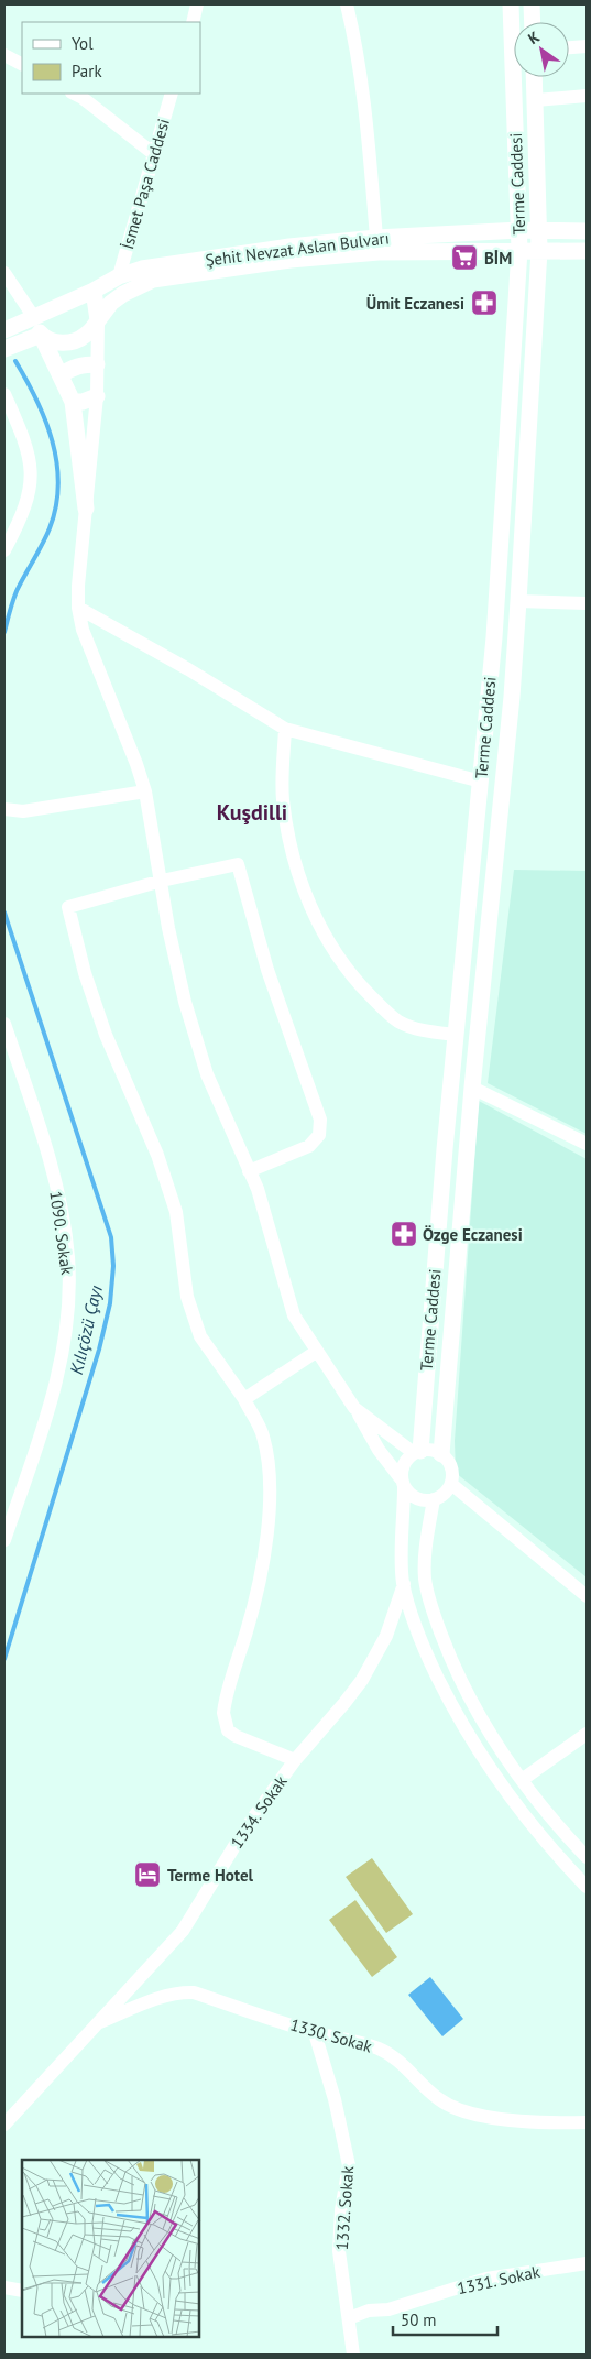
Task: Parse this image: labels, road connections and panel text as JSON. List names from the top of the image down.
{
  "streets": {
    "main road": ["Terme Caddesi", "Şehit Nevzat Aslan Bulvarı"],
    "street": [
      "İsmet Paşa Caddesi",
      "1090. Sokak",
      "1334. Sokak",
      "1330. Sokak",
      "1332. Sokak",
      "1331. Sokak"
    ]
  },
  "crossings": [
    ["İsmet Paşa Caddesi", "Şehit Nevzat Aslan Bulvarı"],
    ["Terme Caddesi", "Şehit Nevzat Aslan Bulvarı"],
    ["1334. Sokak", "1330. Sokak"],
    ["1330. Sokak", "1332. Sokak"],
    ["1332. Sokak", "1331. Sokak"]
  ],
  "districts": ["Kuşdilli"],
  "water": ["Kılıçözü Çayı"],
  "places": {
    "supermarket": ["BİM"],
    "pharmacy": ["Ümit Eczanesi", "Özge Eczanesi"],
    "hotel": ["Terme Hotel"]
  },
  "legend": ["Yol", "Park"],
  "scale_bar": "50 m",
  "north": "top left"
}
